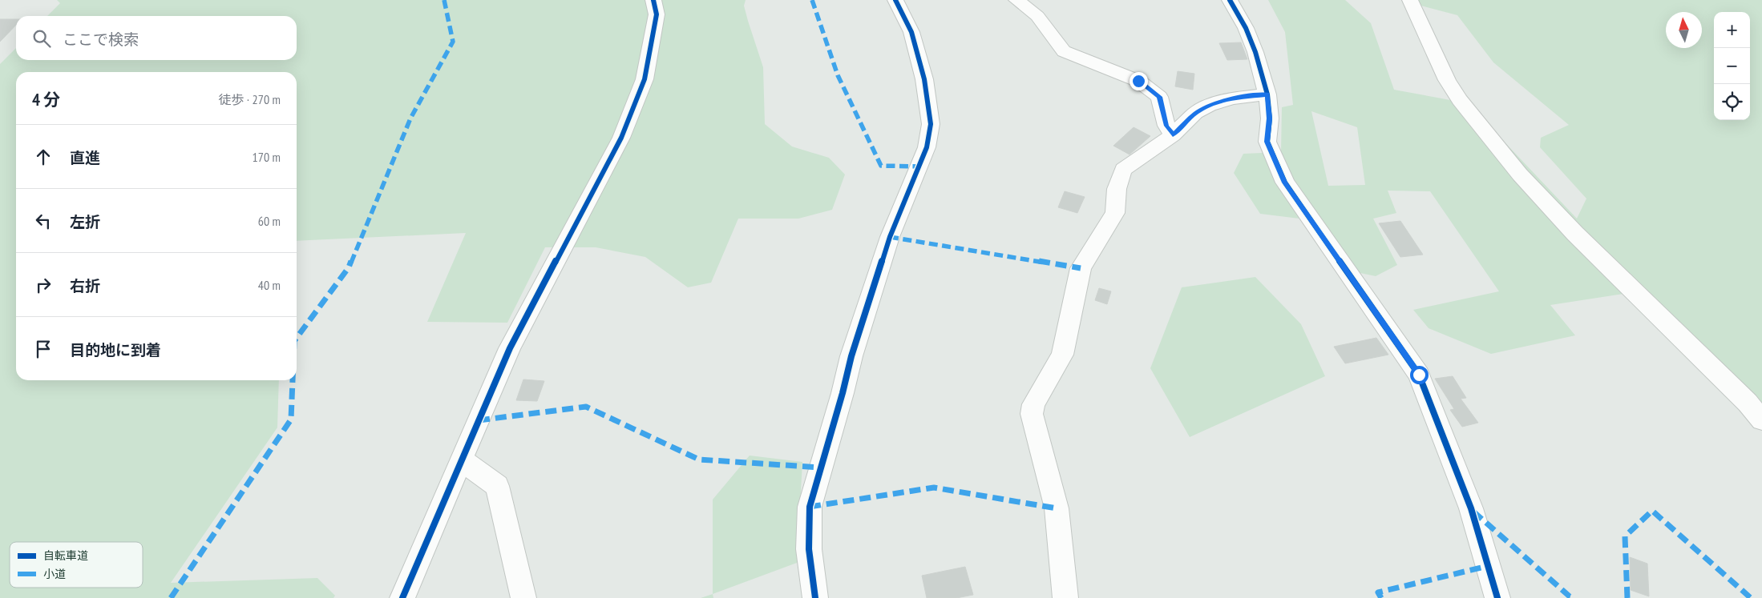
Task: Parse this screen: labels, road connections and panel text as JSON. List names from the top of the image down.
{
  "legend": ["自転車道", "小道"],
  "north": "top",
  "page": {
    "map_buttons": ["+", "−"],
    "search": "ここで検索",
    "heading": ["4 分", "徒歩 · 270 m"],
    "list": [
      ["直進", "170 m"],
      ["左折", "60 m"],
      ["右折", "40 m"],
      "目的地に到着"
    ]
  }
}
